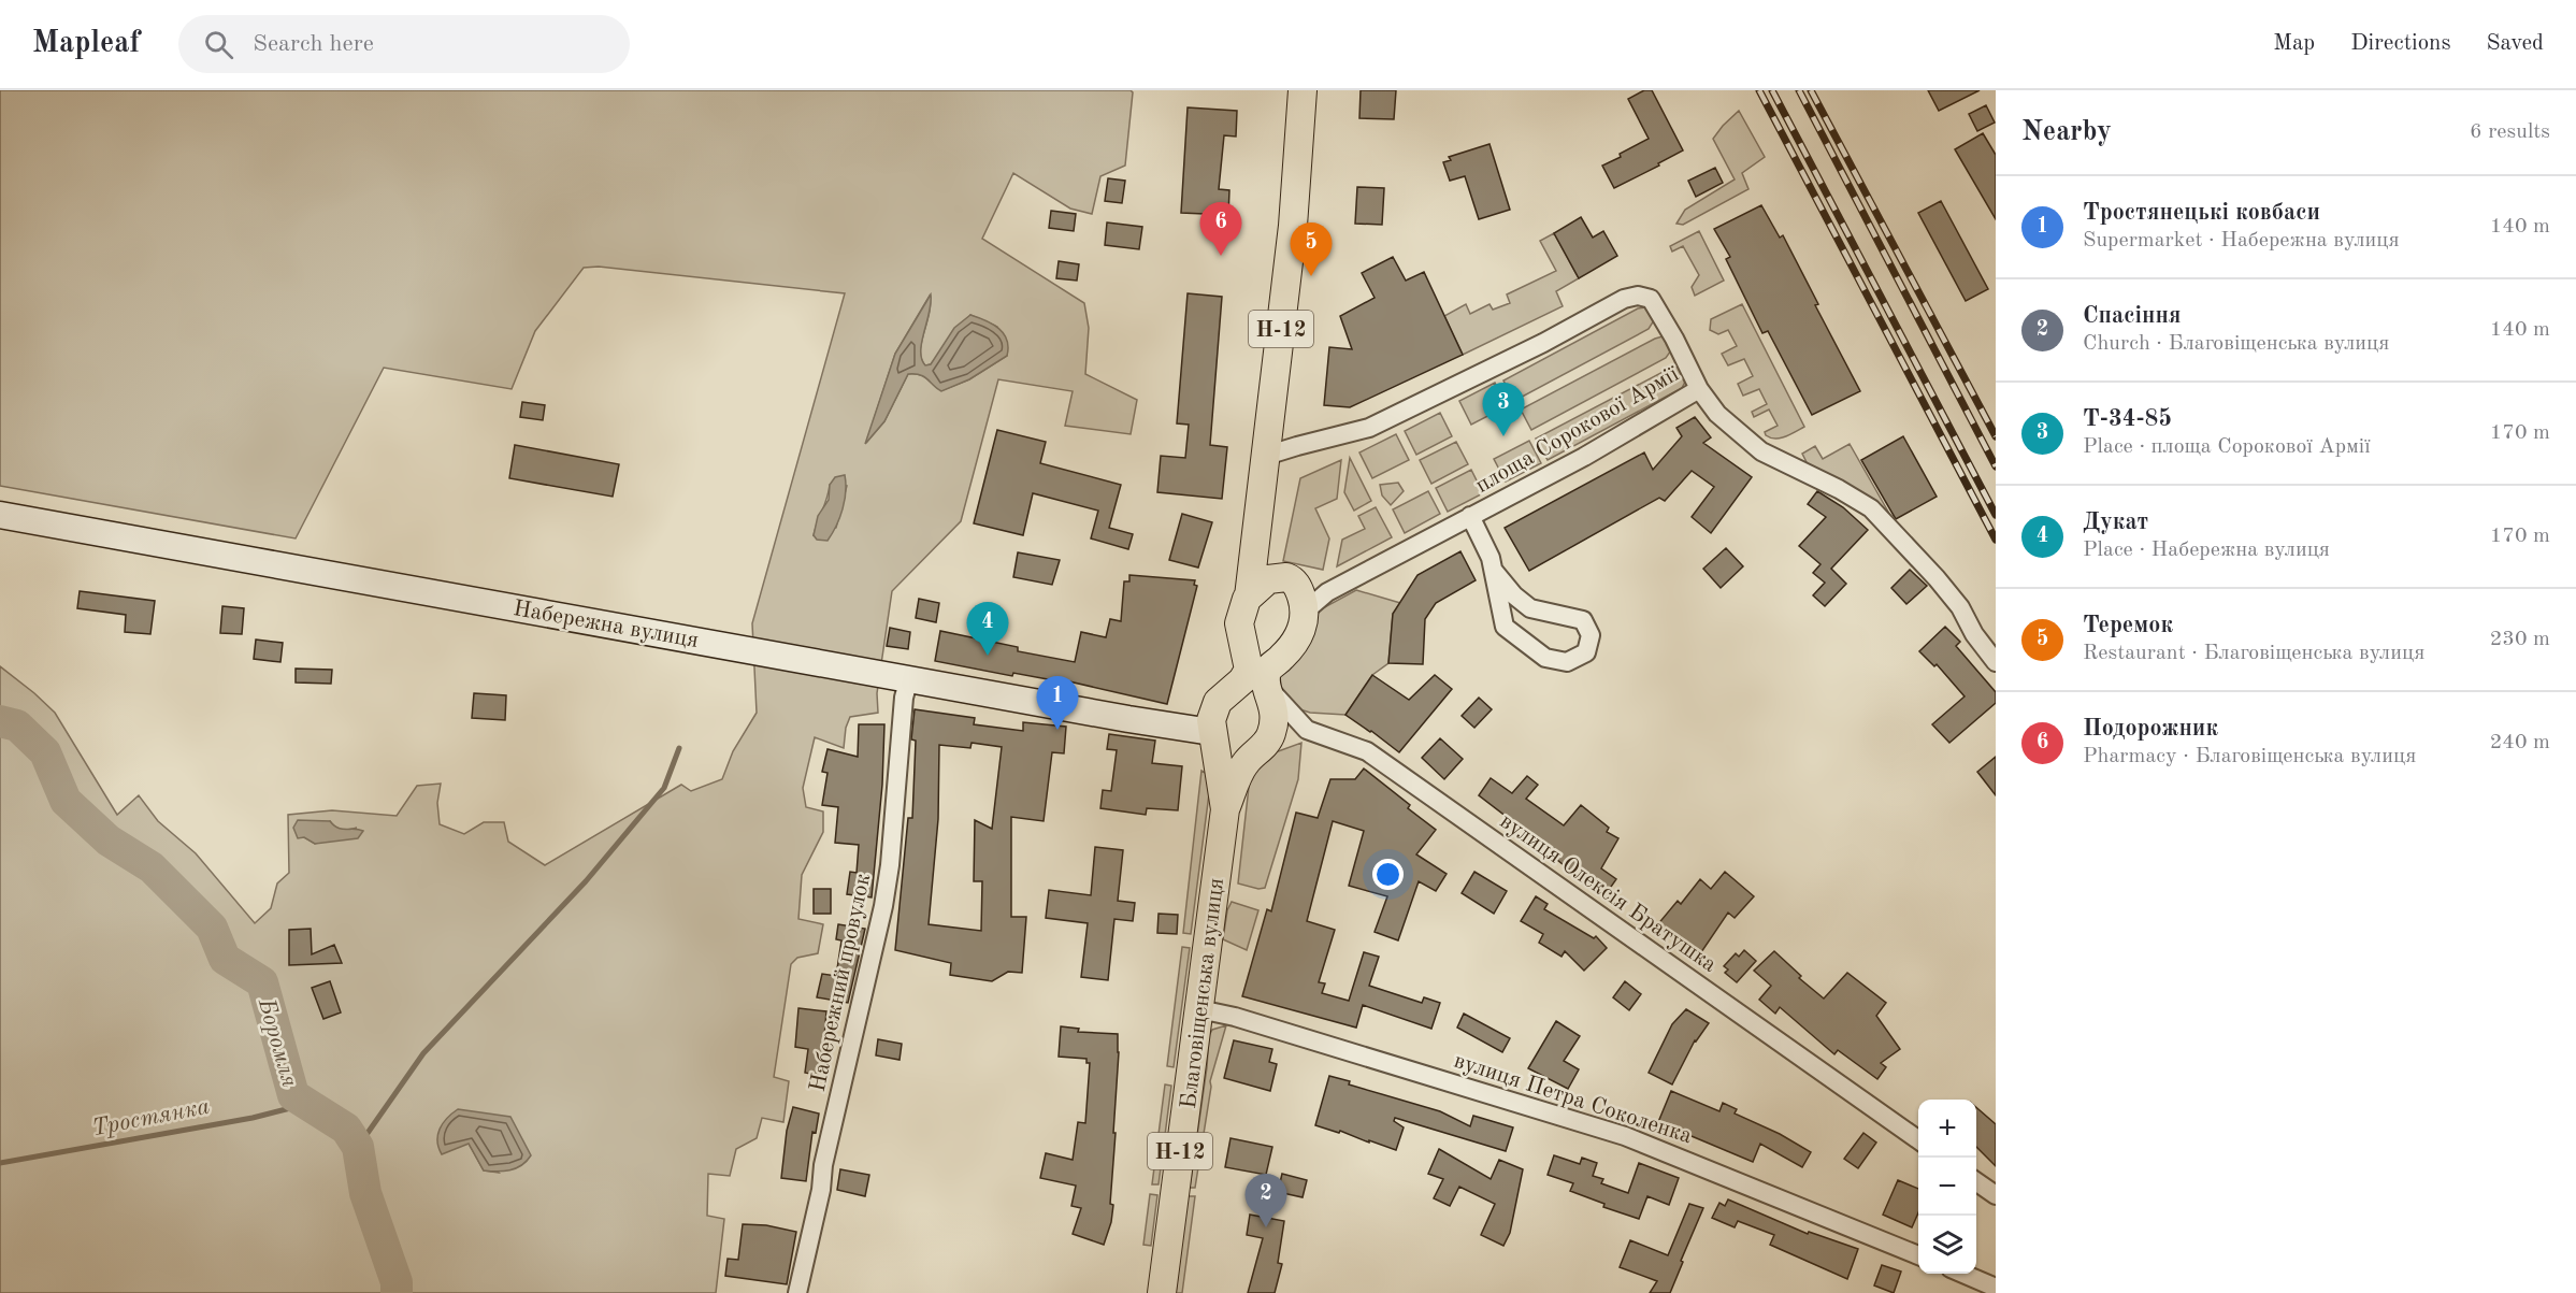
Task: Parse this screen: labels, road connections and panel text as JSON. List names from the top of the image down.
{
  "streets": {
    "main road": ["Н-12", "Набережна вулиця", "Благовіщенська вулиця"],
    "street": [
      "площа Сорокової Армії",
      "вулиця Олексія Братушка",
      "Набережний провулок",
      "вулиця Петра Соколенка"
    ]
  },
  "crossings": [
    ["Н-12", "площа Сорокової Армії"],
    ["Набережна вулиця", "Набережний провулок"],
    ["Благовіщенська вулиця", "вулиця Петра Соколенка"]
  ],
  "water": ["Боромля", "Тростянка"],
  "page": {
    "header": "Mapleaf",
    "search": "Search here",
    "nav": ["Map", "Directions", "Saved"],
    "heading": ["Nearby", "6 results"],
    "list": [
      {
        "mark": "1",
        "name": "Тростянецькі ковбаси",
        "note": "Supermarket · Набережна вулиця",
        "value": "140 m"
      },
      {
        "mark": "2",
        "name": "Спасіння",
        "note": "Church · Благовіщенська вулиця",
        "value": "140 m"
      },
      {
        "mark": "3",
        "name": "Т-34-85",
        "note": "Place · площа Сорокової Армії",
        "value": "170 m"
      },
      {
        "mark": "4",
        "name": "Дукат",
        "note": "Place · Набережна вулиця",
        "value": "170 m"
      },
      {
        "mark": "5",
        "name": "Теремок",
        "note": "Restaurant · Благовіщенська вулиця",
        "value": "230 m"
      },
      {
        "mark": "6",
        "name": "Подорожник",
        "note": "Pharmacy · Благовіщенська вулиця",
        "value": "240 m"
      }
    ],
    "pins": [
      "6",
      "5",
      "3",
      "4",
      "1",
      "2"
    ],
    "map_buttons": ["+", "−"]
  }
}
